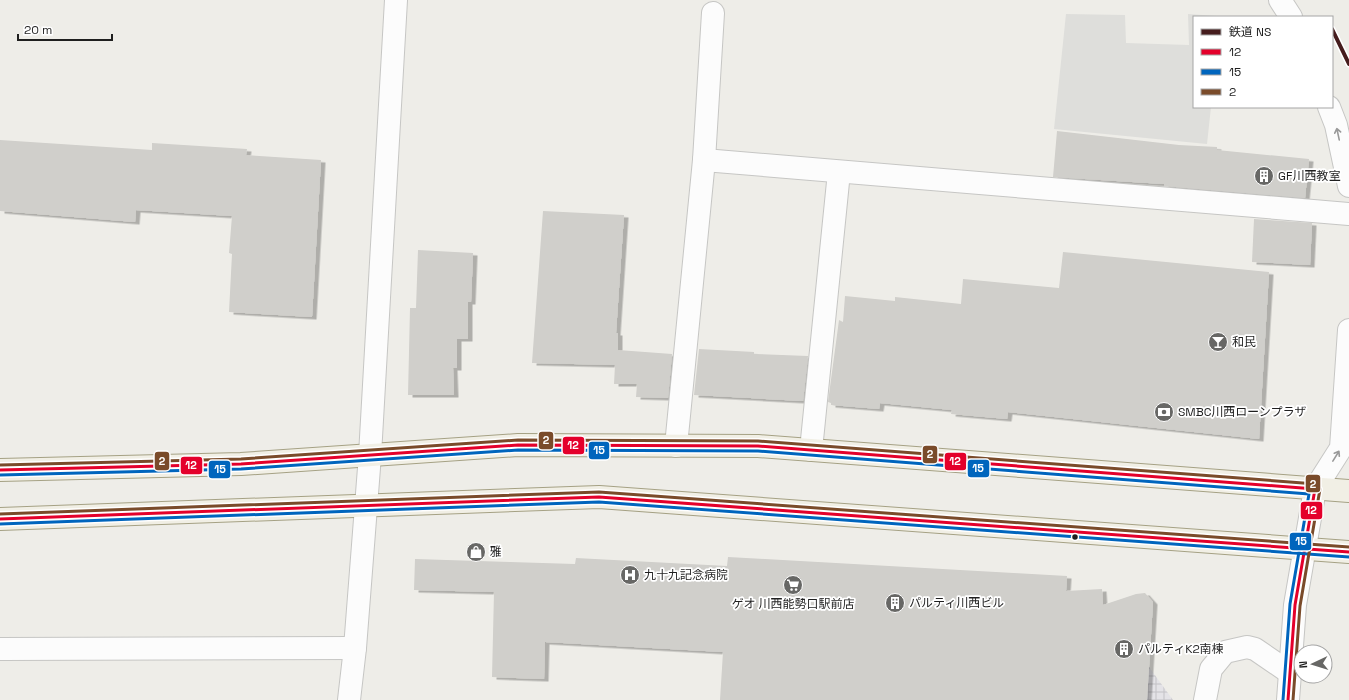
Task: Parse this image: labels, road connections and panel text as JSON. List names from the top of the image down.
{
  "places": {
    "building": ["GF川西教室", "パルティ川西ビル", "パルティK2南棟"],
    "bar": ["和民"],
    "bank": ["SMBC川西ローンプラザ"],
    "shop": ["雅"],
    "hospital": ["九十九記念病院"],
    "supermarket": ["ゲオ 川西能勢口駅前店"]
  },
  "lines": [
    "rail line NS",
    "transit line 2",
    "transit line 12",
    "transit line 15"
  ],
  "legend": [
    "鉄道 NS",
    "12",
    "15",
    "2"
  ],
  "scale_bar": "20 m",
  "north": "left"
}
